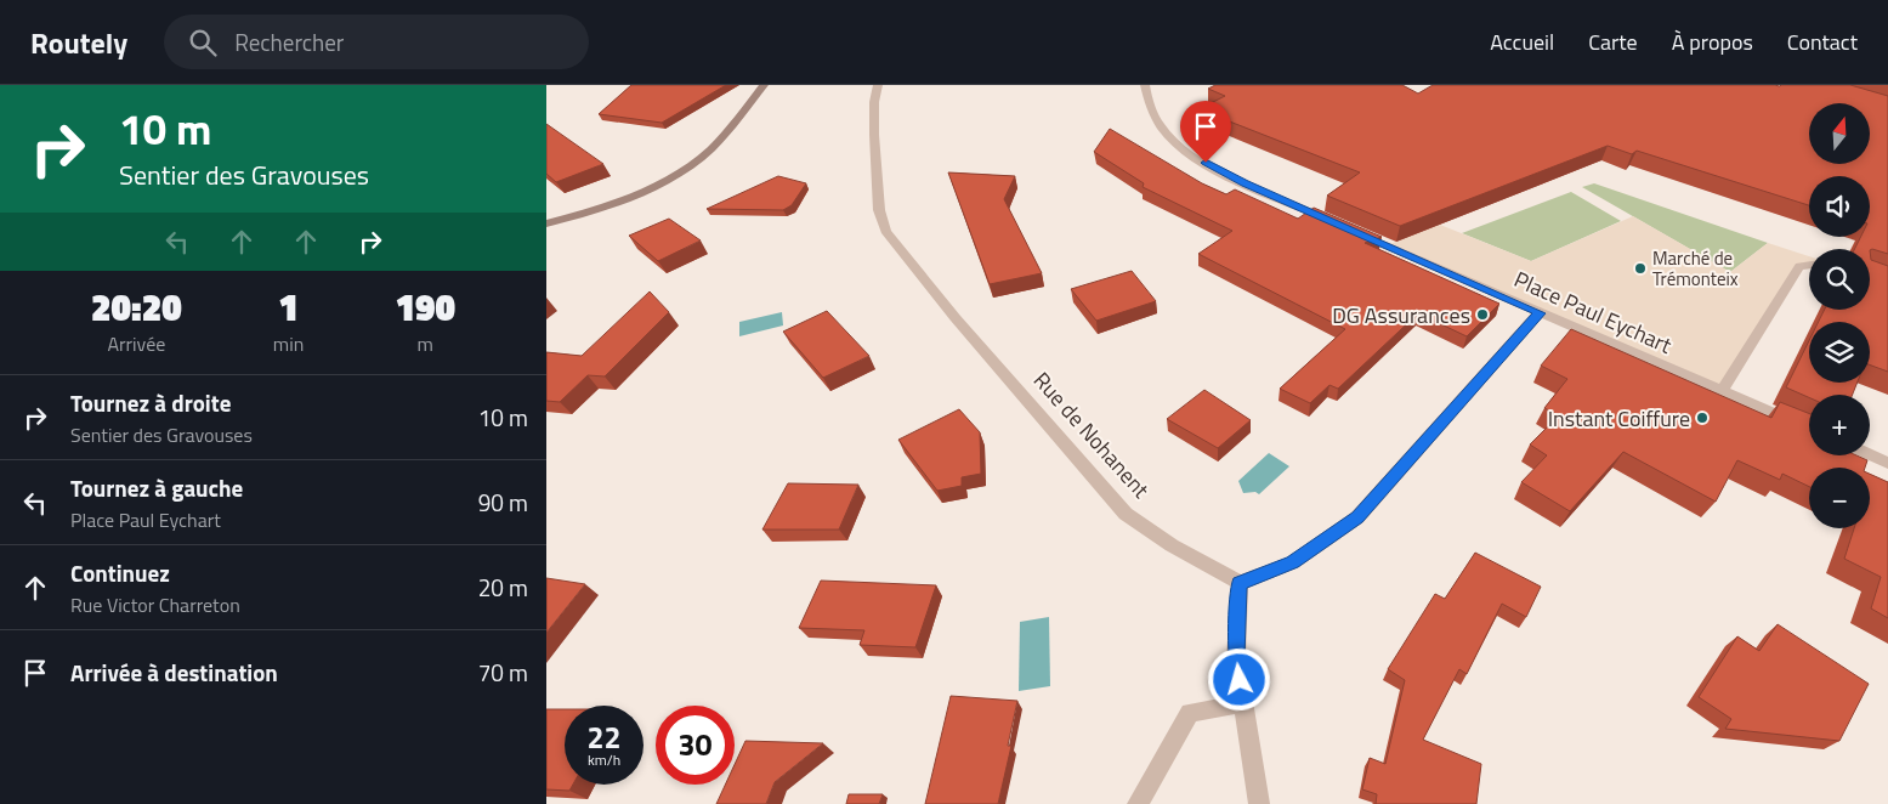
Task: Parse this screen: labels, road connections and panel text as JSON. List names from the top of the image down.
{
  "streets": {
    "street": ["Place Paul Eychart", "Rue de Nohanent"]
  },
  "places": ["Marché de Trémonteix", "DG Assurances", "Instant Coiffure"],
  "north": "top",
  "page": {
    "header": "Routely",
    "search": "Rechercher",
    "nav": [
      "Accueil",
      "Carte",
      "À propos",
      "Contact"
    ],
    "turn": ["10 m", "Sentier des Gravouses"],
    "map_buttons": ["+", "−"],
    "eta": [
      "20:20",
      "Arrivée",
      "1",
      "min",
      "190",
      "m"
    ],
    "list": [
      {
        "name": "Tournez à droite",
        "note": "Sentier des Gravouses",
        "value": "10 m"
      },
      {
        "name": "Tournez à gauche",
        "note": "Place Paul Eychart",
        "value": "90 m"
      },
      {
        "name": "Continuez",
        "note": "Rue Victor Charreton",
        "value": "20 m"
      },
      {
        "name": "Arrivée à destination",
        "value": "70 m"
      }
    ],
    "speed": "22 km/h",
    "limit": "30"
  }
}
